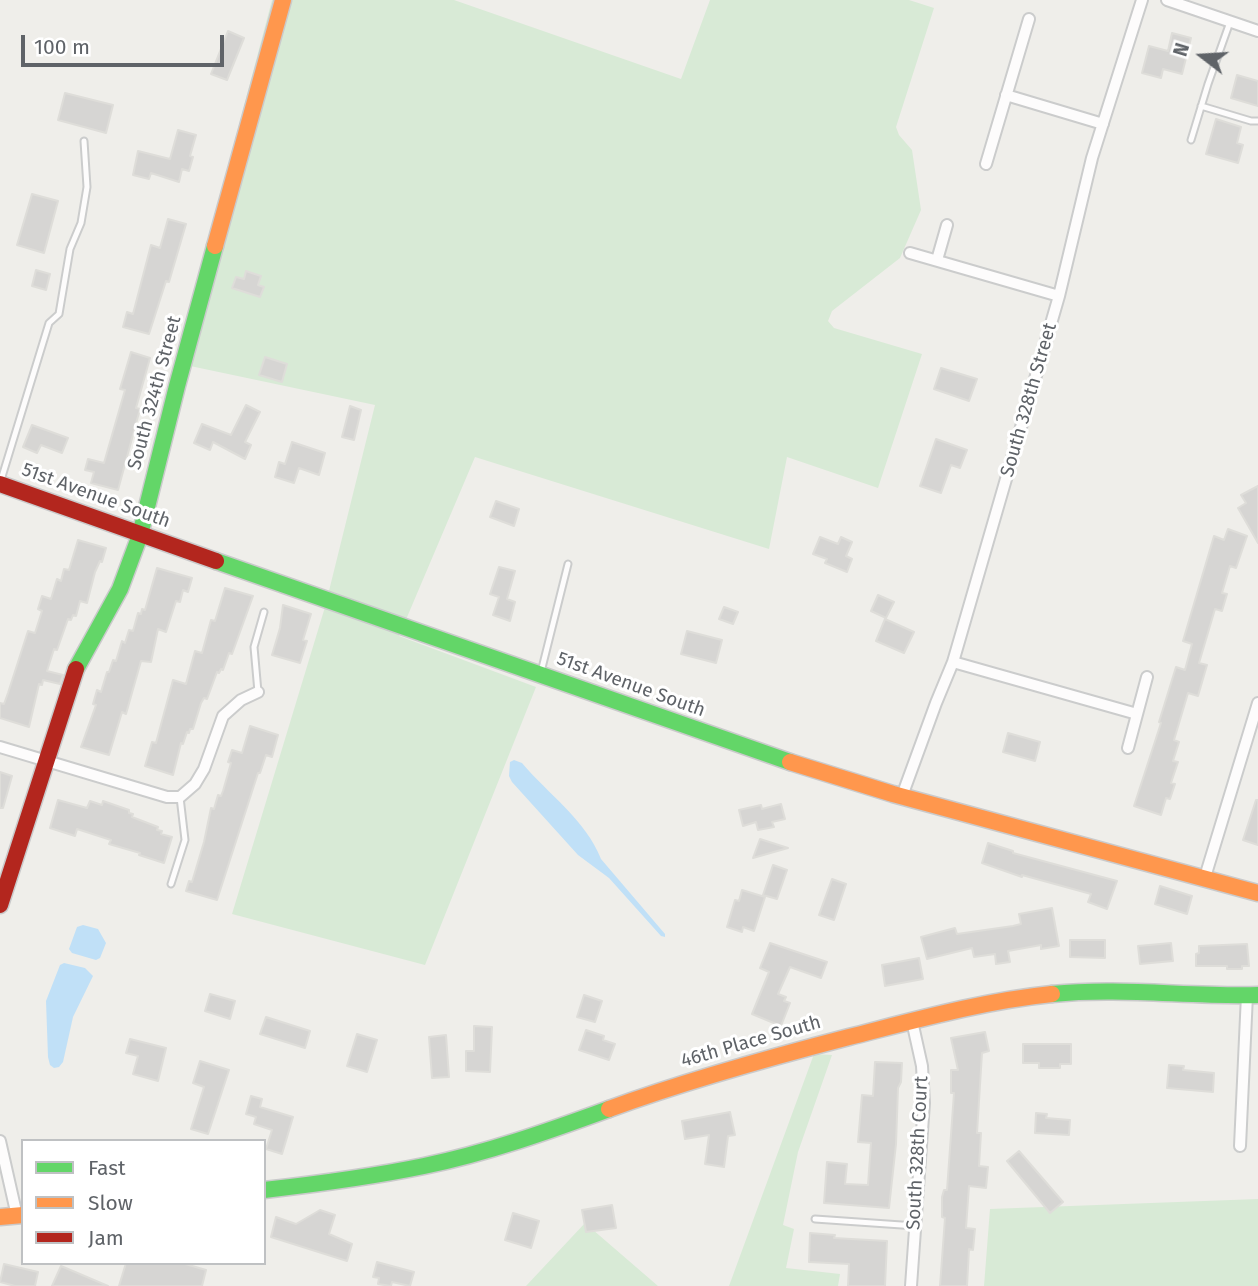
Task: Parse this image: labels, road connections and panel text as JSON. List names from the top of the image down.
{
  "streets": {
    "street": [
      "South 324th Street",
      "South 328th Street",
      "51st Avenue South",
      "46th Place South",
      "South 328th Court"
    ]
  },
  "crossings": [
    ["South 324th Street", "51st Avenue South"],
    ["South 328th Street", "51st Avenue South"],
    ["46th Place South", "South 328th Court"]
  ],
  "legend": ["Fast", "Slow", "Jam"],
  "scale_bar": "100 m",
  "north": "left"
}
